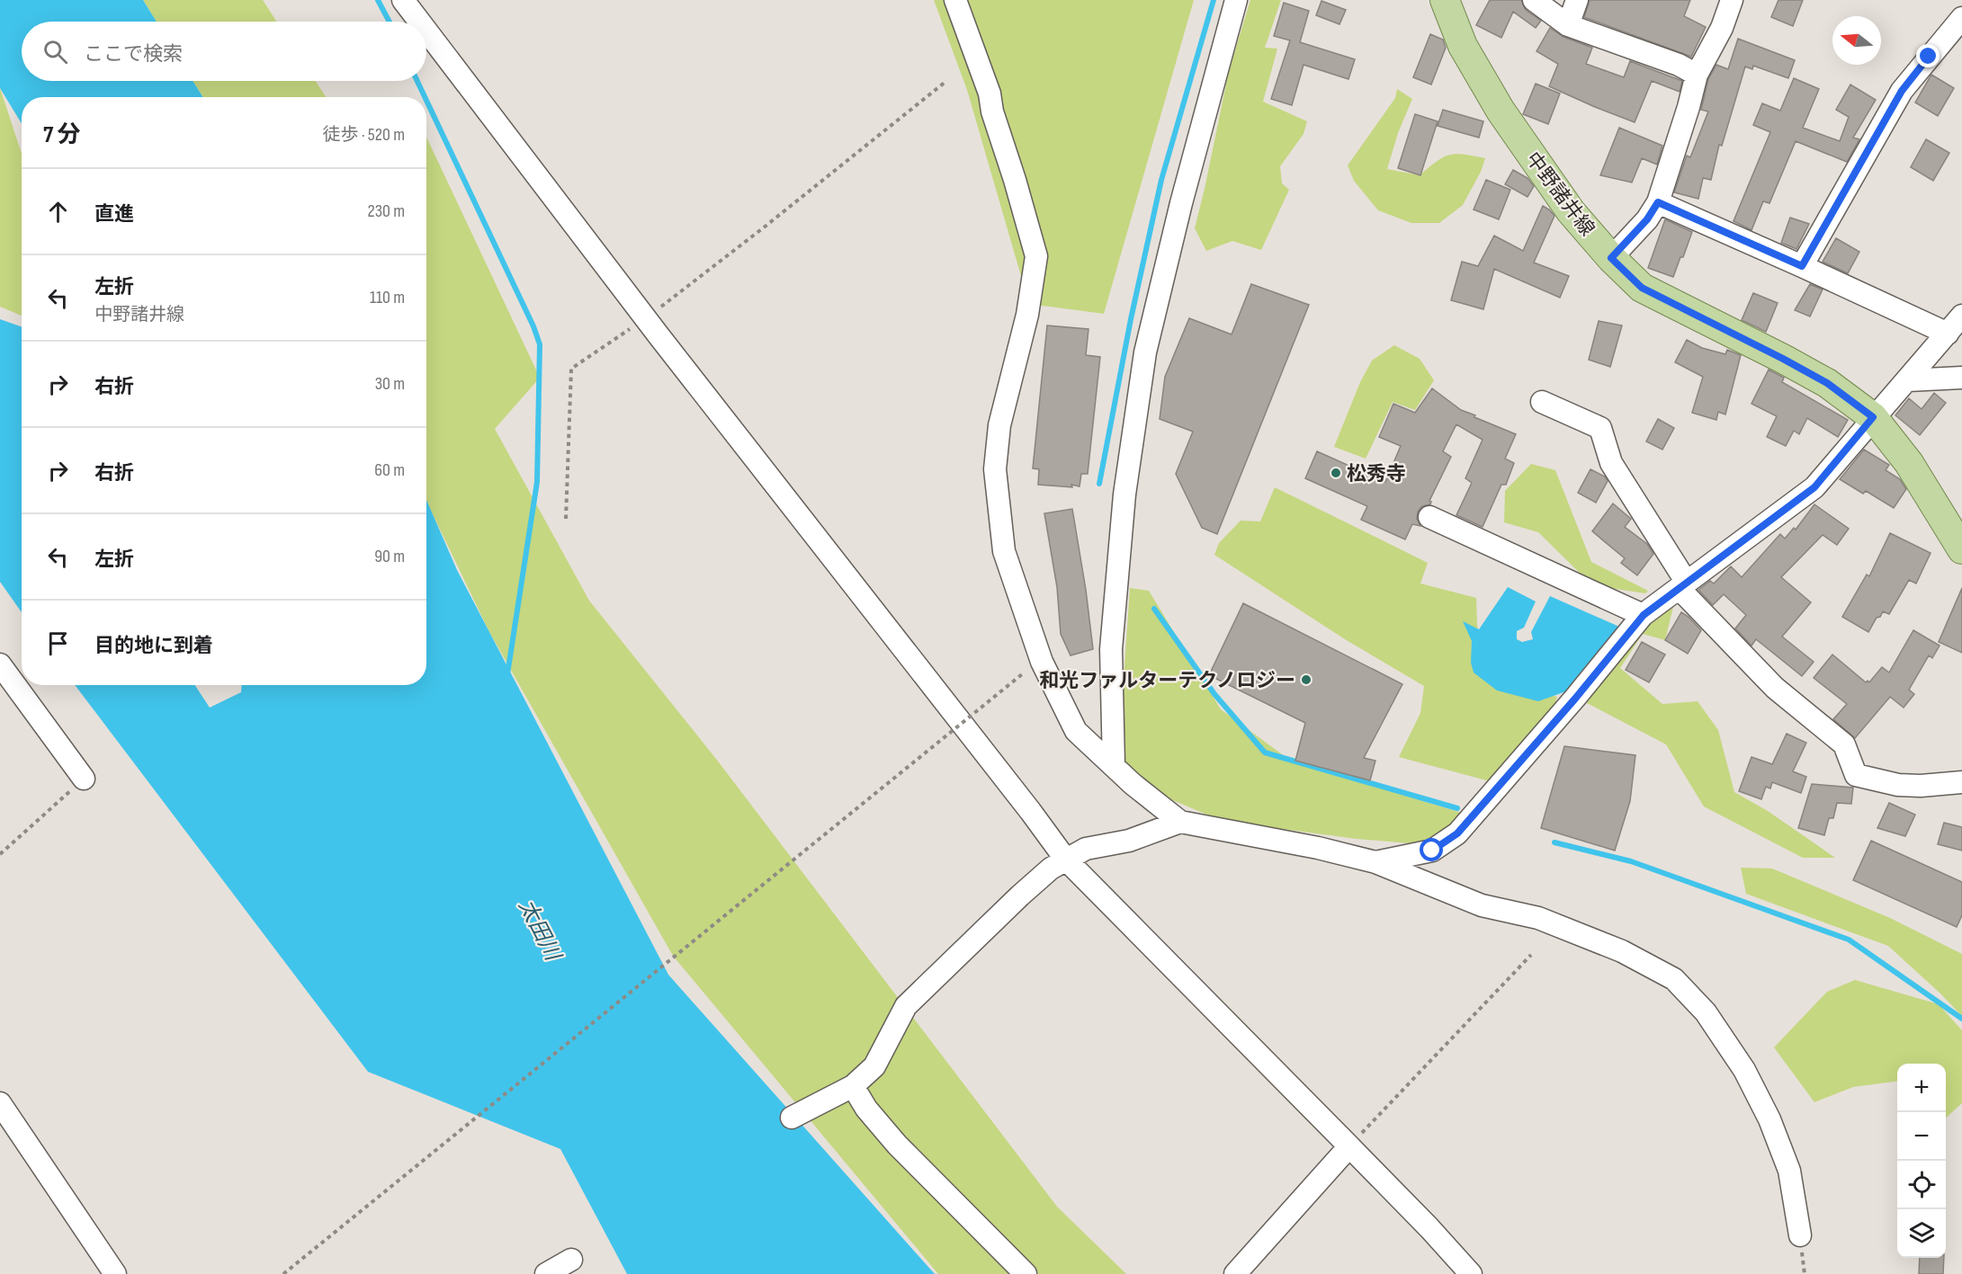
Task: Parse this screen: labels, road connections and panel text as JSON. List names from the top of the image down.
{
  "streets": {
    "main road": ["中野諸井線"]
  },
  "water": ["太田川"],
  "places": ["松秀寺", "和光ファルターテクノロジー"],
  "north": "left",
  "page": {
    "search": "ここで検索",
    "heading": ["7 分", "徒歩 · 520 m"],
    "list": [
      ["直進", "230 m"],
      ["左折", "中野諸井線", "110 m"],
      ["右折", "30 m"],
      ["右折", "60 m"],
      ["左折", "90 m"],
      "目的地に到着"
    ],
    "map_buttons": ["+", "−"]
  }
}
